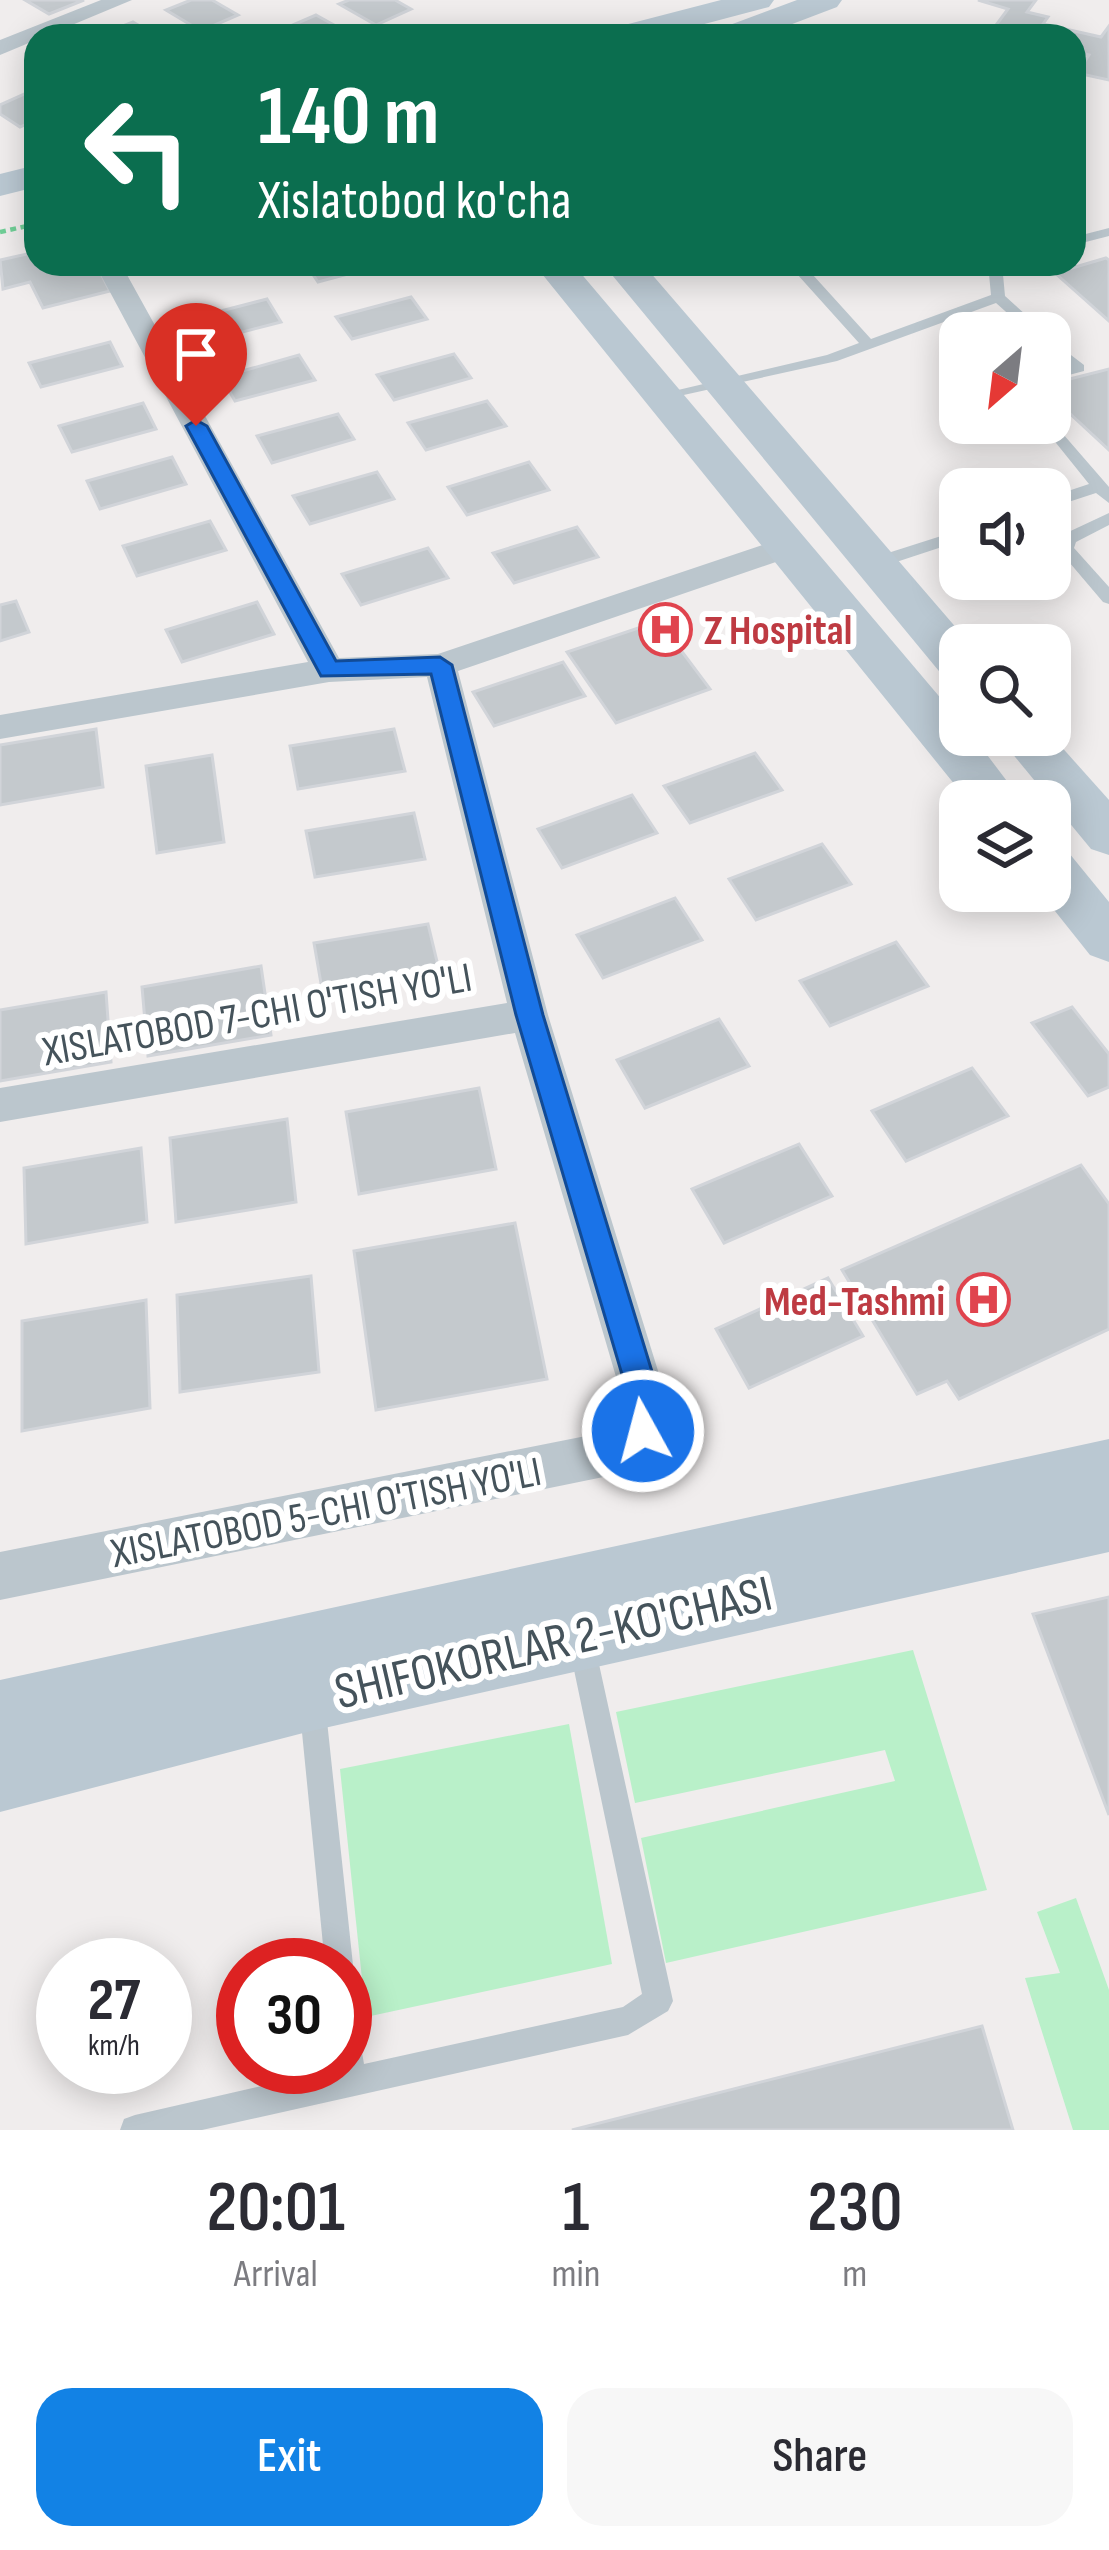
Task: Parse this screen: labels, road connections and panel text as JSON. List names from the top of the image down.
{
  "streets": {
    "main road": ["SHIFOKORLAR 2-KO'CHASI"],
    "street": ["XISLATOBOD 7-CHI O'TISH YO'LI", "XISLATOBOD 5-CHI O'TISH YO'LI"]
  },
  "crossings": [
    ["XISLATOBOD 7-CHI O'TISH YO'LI", "XISLATOBOD 5-CHI O'TISH YO'LI"]
  ],
  "places": {
    "hospital": ["Z Hospital", "Med-Tashmi"]
  },
  "north": "bottom left",
  "page": {
    "turn": ["140 m", "Xislatobod ko'cha"],
    "speed": "27 km/h",
    "limit": "30",
    "eta": [
      "20:01",
      "Arrival",
      "1",
      "min",
      "230",
      "m"
    ],
    "buttons": ["Exit", "Share"]
  }
}
